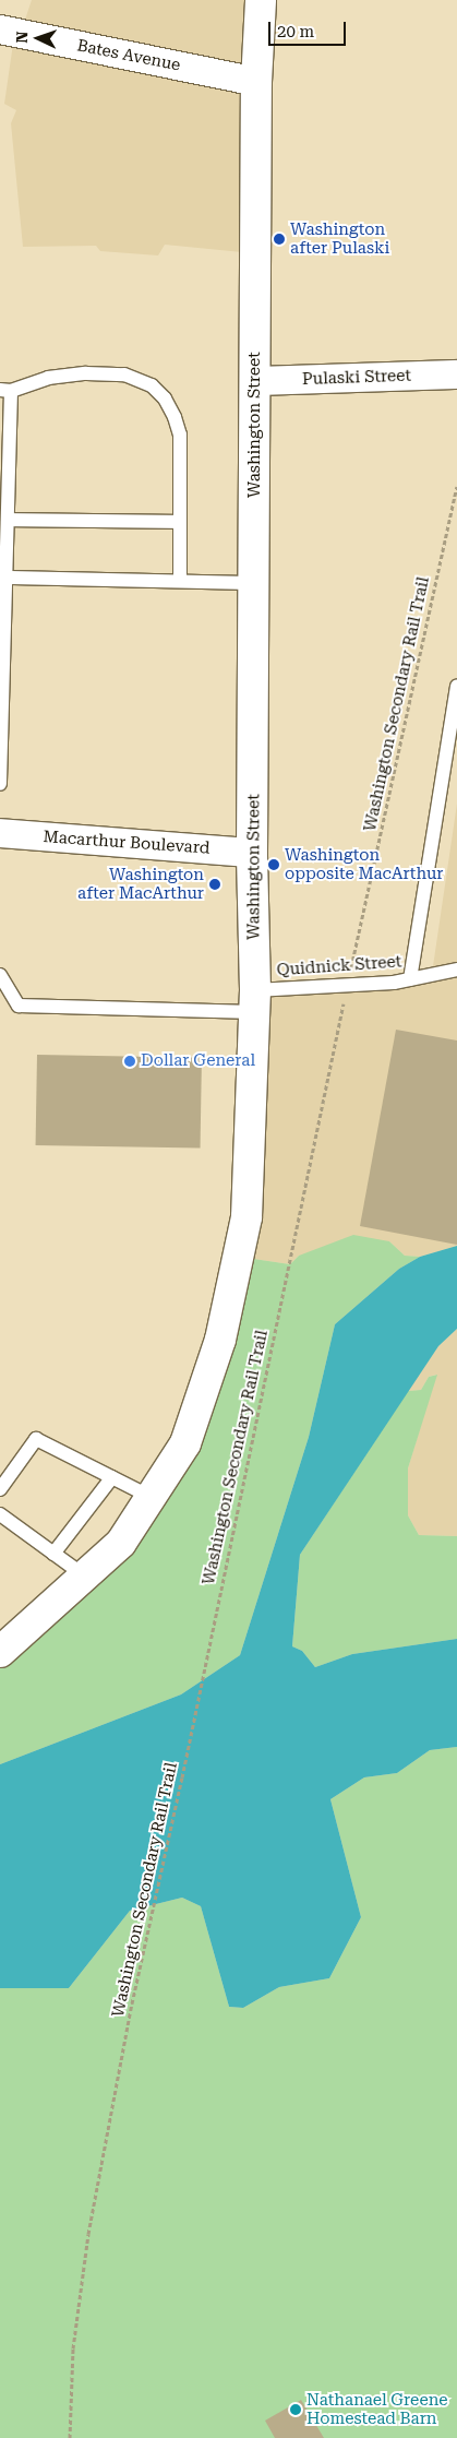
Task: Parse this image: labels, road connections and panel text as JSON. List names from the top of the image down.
{
  "streets": {
    "main road": ["Washington Street"],
    "street": ["Bates Avenue", "Pulaski Street", "Macarthur Boulevard"],
    "lane": ["Quidnick Street"],
    "path": ["Washington Secondary Rail Trail"]
  },
  "crossings": [
    ["Bates Avenue", "Washington Street"],
    ["Pulaski Street", "Washington Street"],
    ["Washington Street", "Macarthur Boulevard"],
    ["Washington Street", "Quidnick Street"],
    ["Washington Secondary Rail Trail", "Quidnick Street"]
  ],
  "places": [
    "Washington after Pulaski",
    "Washington opposite MacArthur",
    "Washington after MacArthur",
    "Dollar General",
    "Nathanael Greene Homestead Barn"
  ],
  "scale_bar": "20 m",
  "north": "left"
}
